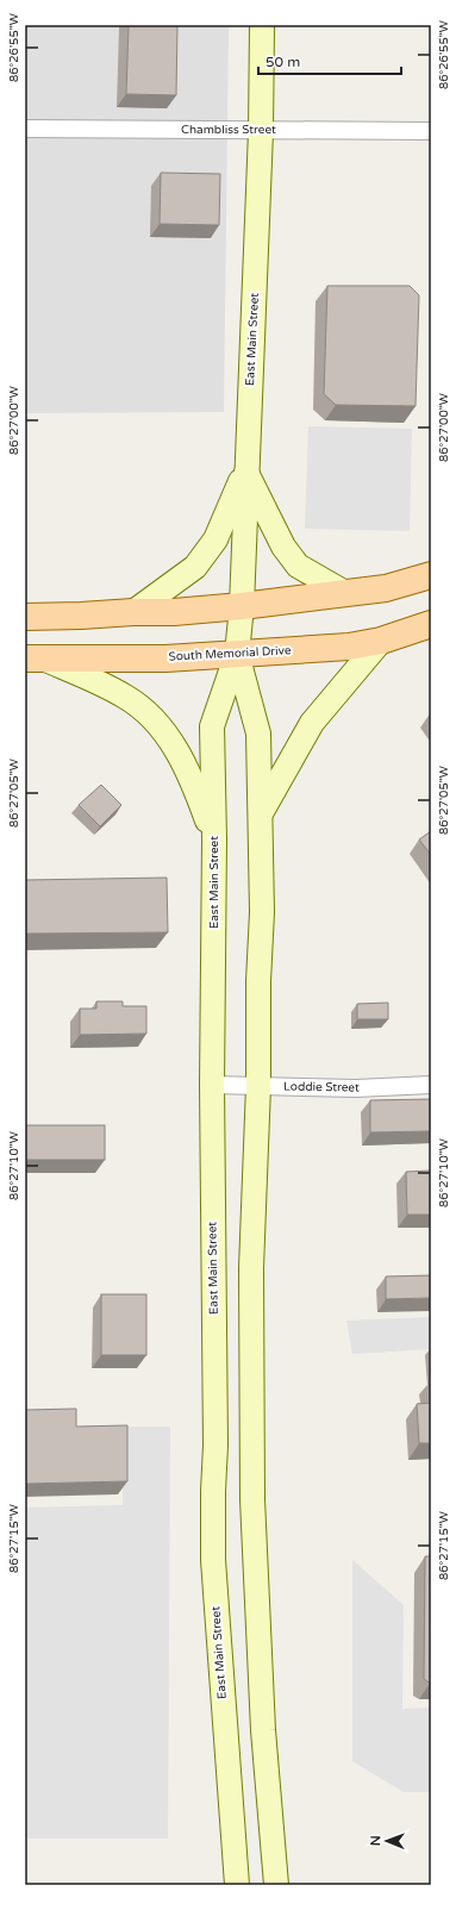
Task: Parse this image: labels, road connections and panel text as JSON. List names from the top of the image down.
{
  "streets": {
    "main road": ["East Main Street", "South Memorial Drive"],
    "street": ["Chambliss Street", "Loddie Street"]
  },
  "crossings": [
    ["Chambliss Street", "East Main Street"],
    ["East Main Street", "South Memorial Drive"],
    ["East Main Street", "Loddie Street"]
  ],
  "scale_bar": "50 m",
  "north": "left",
  "coordinates": [
    "86°26'55\"W",
    "86°27'00\"W",
    "86°27'05\"W",
    "86°27'10\"W",
    "86°27'15\"W"
  ]
}
